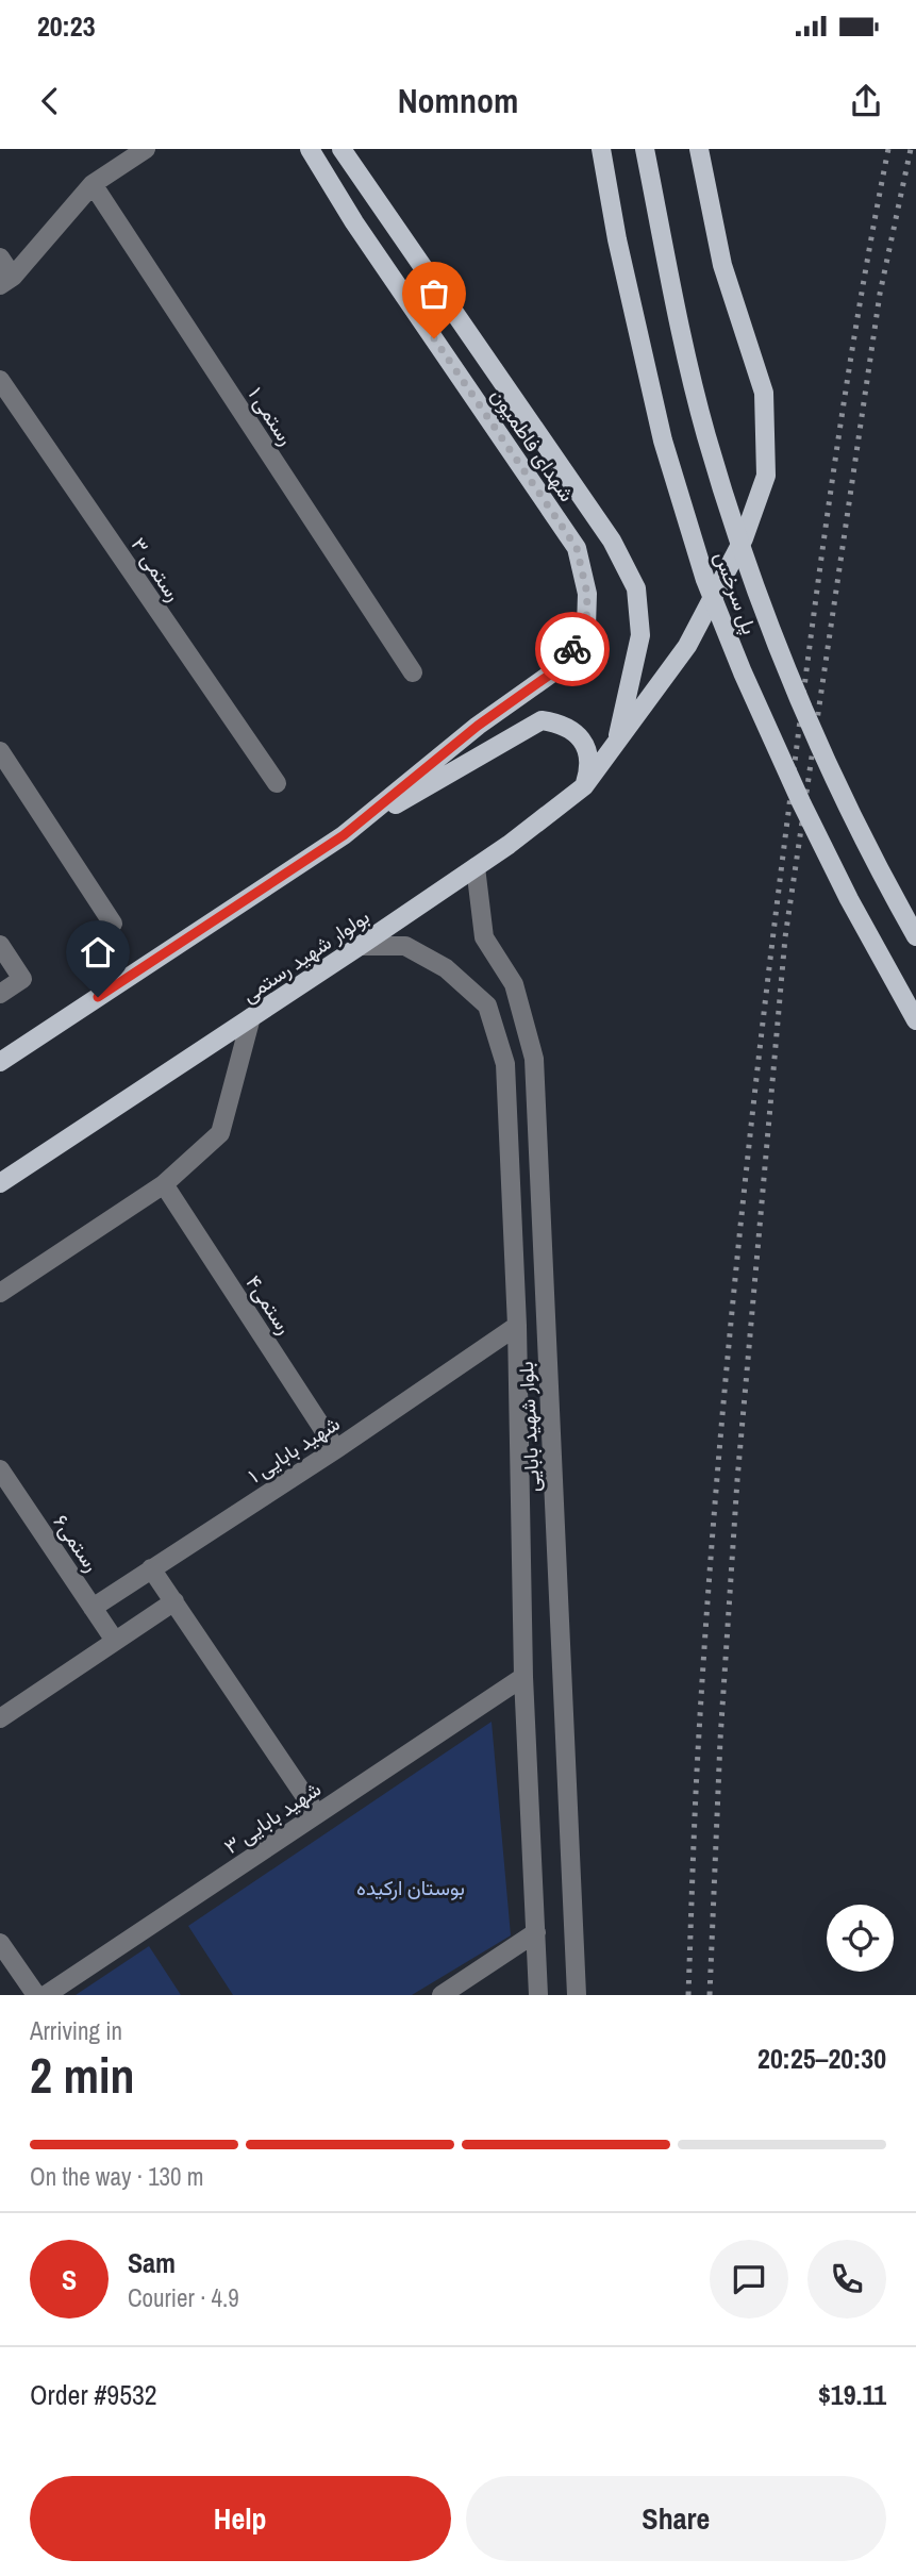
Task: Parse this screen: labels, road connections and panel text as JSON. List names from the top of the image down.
{
  "streets": {
    "main road": ["شهدای فاطمیون", "پل سرخس", "بولوار شهید رستمی"],
    "street": [
      "رستمی ۱",
      "رستمی ۳",
      "رستمی۴",
      "بلوار شهید بابایی",
      "شهید بابایی ۱",
      "رستمی۶",
      "شهید بابایی ۳"
    ]
  },
  "crossings": [
    ["بولوار شهید رستمی", "بلوار شهید بابایی"],
    ["رستمی۴", "شهید بابایی ۱"],
    ["بلوار شهید بابایی", "شهید بابایی ۱"],
    ["بلوار شهید بابایی", "شهید بابایی ۳"],
    ["شهید بابایی ۱", "رستمی۶"]
  ],
  "parks": ["بوستان ارکیده"],
  "page": {
    "status": "20:23",
    "header": "Nomnom",
    "heading": ["2 min", "Arriving in", "20:25–20:30"],
    "panel": [
      "Sam",
      "Courier · 4.9",
      "Order #9532",
      "$19.11"
    ],
    "bar": "On the way · 130 m",
    "round": "S",
    "buttons": ["Help", "Share"]
  }
}
